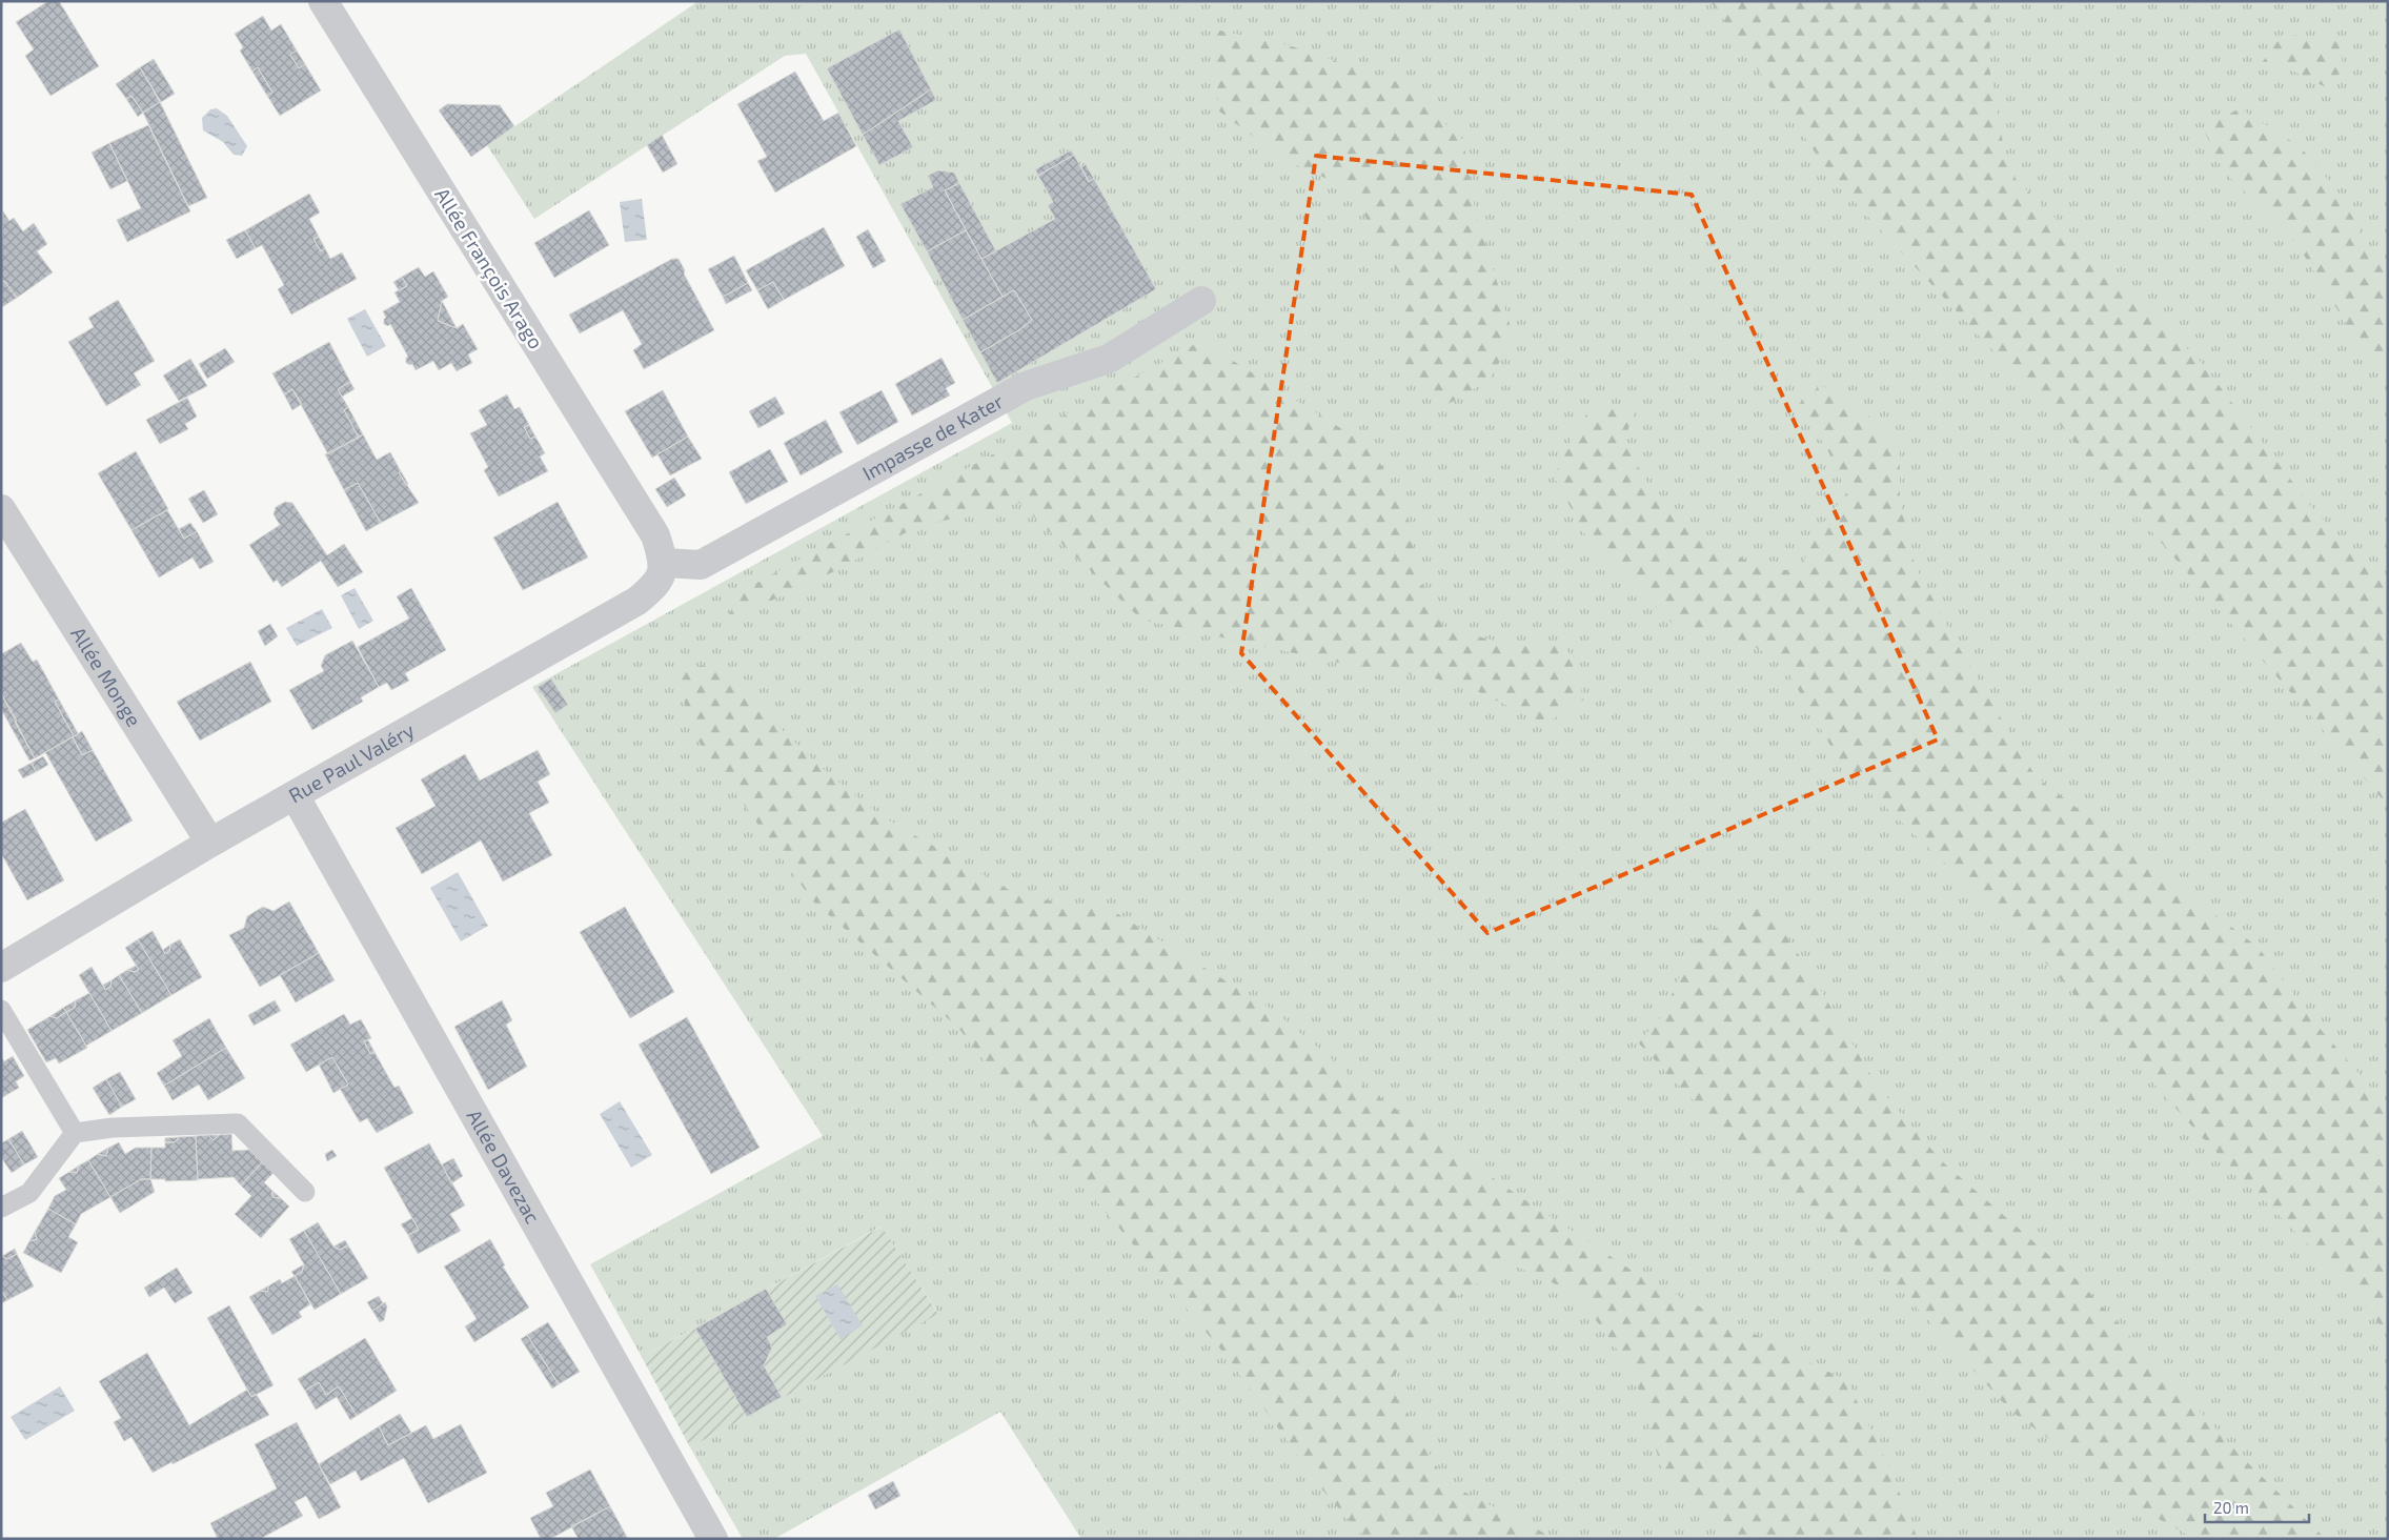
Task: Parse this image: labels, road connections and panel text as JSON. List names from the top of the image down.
{
  "streets": {
    "street": [
      "Allée François Arago",
      "Impasse de Kater",
      "Allée Monge",
      "Rue Paul Valéry",
      "Allée Davezac"
    ]
  },
  "crossings": [
    ["Allée François Arago", "Impasse de Kater"],
    ["Allée François Arago", "Rue Paul Valéry"],
    ["Impasse de Kater", "Rue Paul Valéry"],
    ["Allée Monge", "Rue Paul Valéry"],
    ["Rue Paul Valéry", "Allée Davezac"]
  ],
  "scale_bar": "20 m"
}
